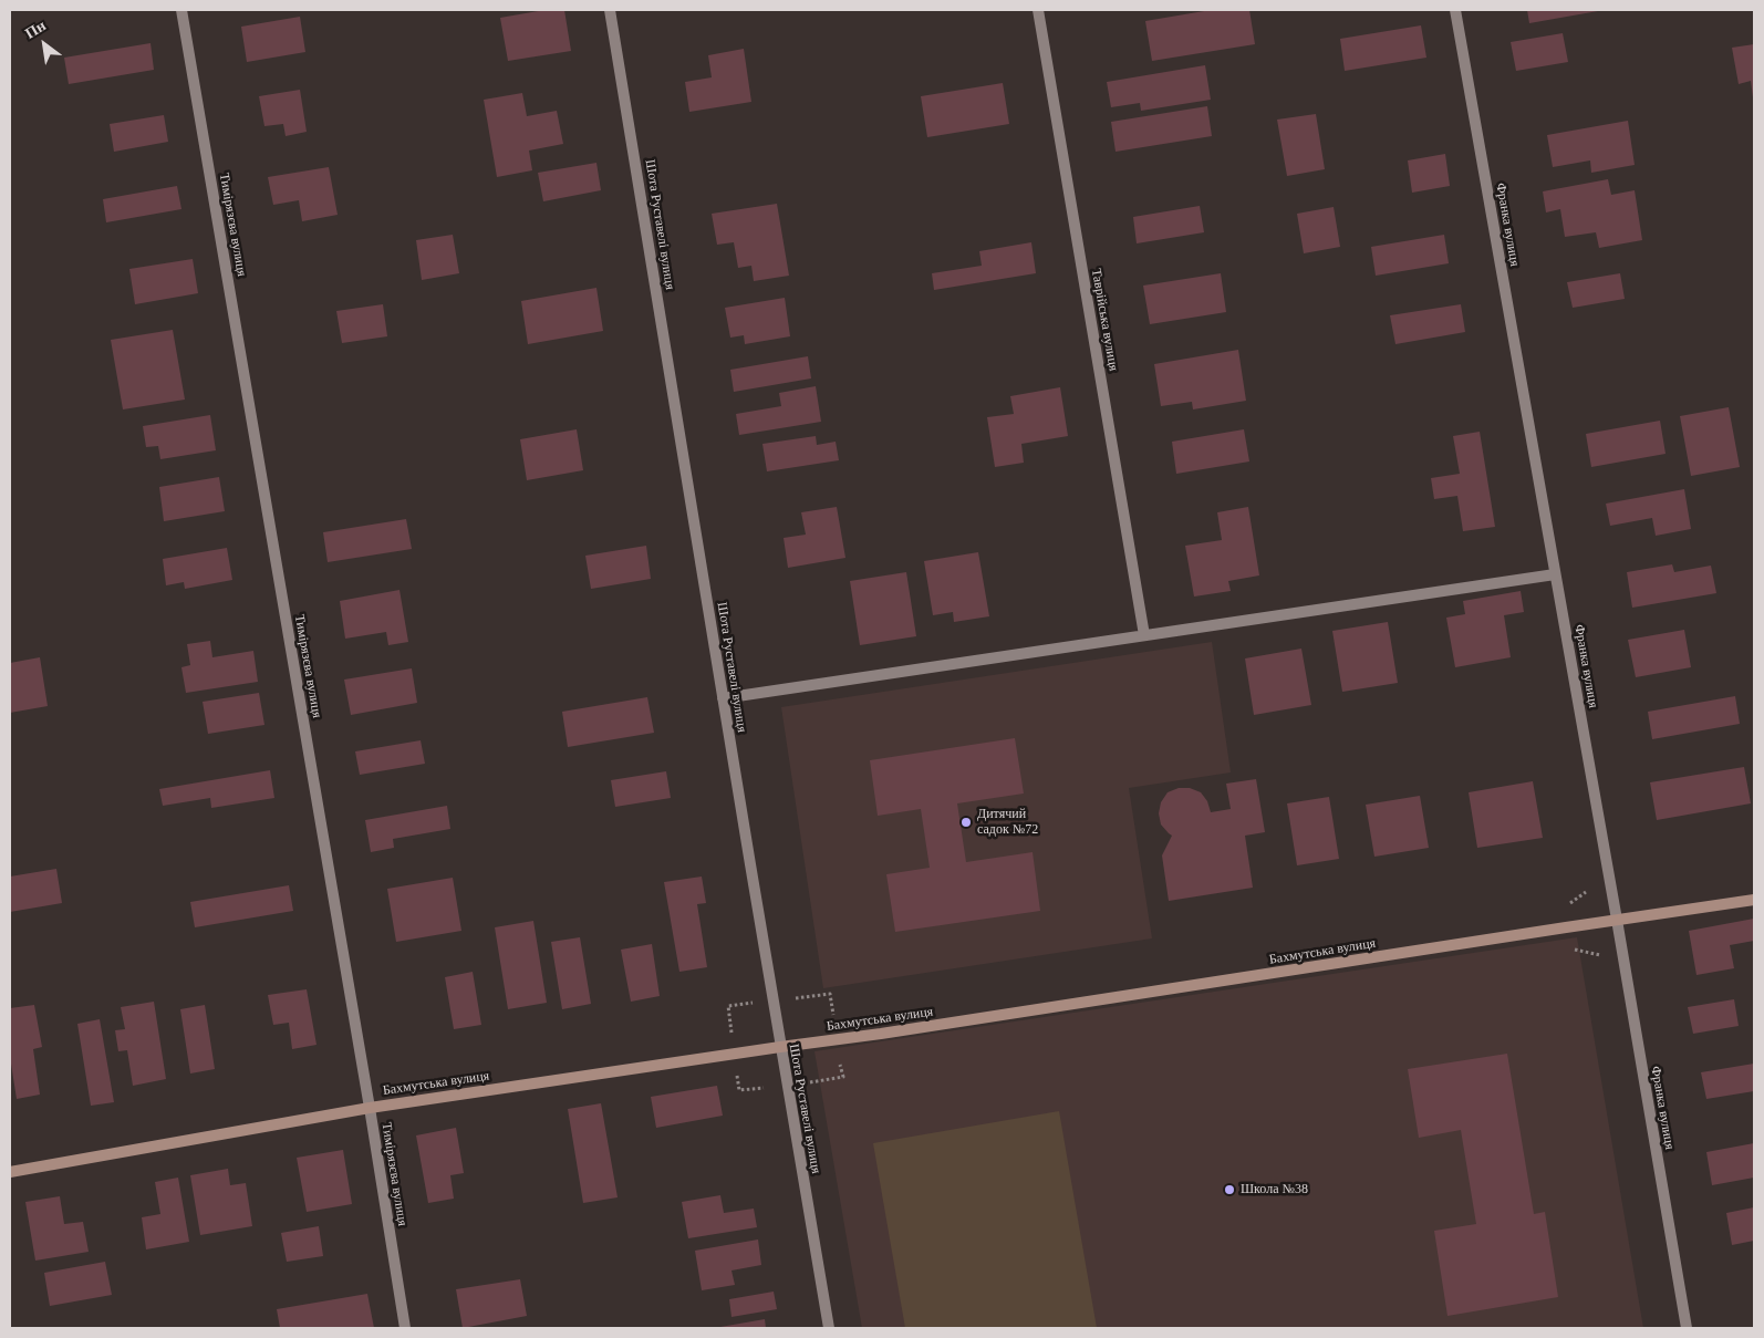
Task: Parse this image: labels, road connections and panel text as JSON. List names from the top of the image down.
{
  "streets": {
    "street": [
      "Тимірязєва вулиця",
      "Шота Руставелі вулиця",
      "Франка вулиця",
      "Таврійська вулиця",
      "Бахмутська вулиця"
    ]
  },
  "crossings": [
    ["Тимірязєва вулиця", "Бахмутська вулиця"],
    ["Шота Руставелі вулиця", "Бахмутська вулиця"],
    ["Франка вулиця", "Бахмутська вулиця"]
  ],
  "places": ["Дитячий садок №72", "Школа №38"],
  "north": "top left"
}
